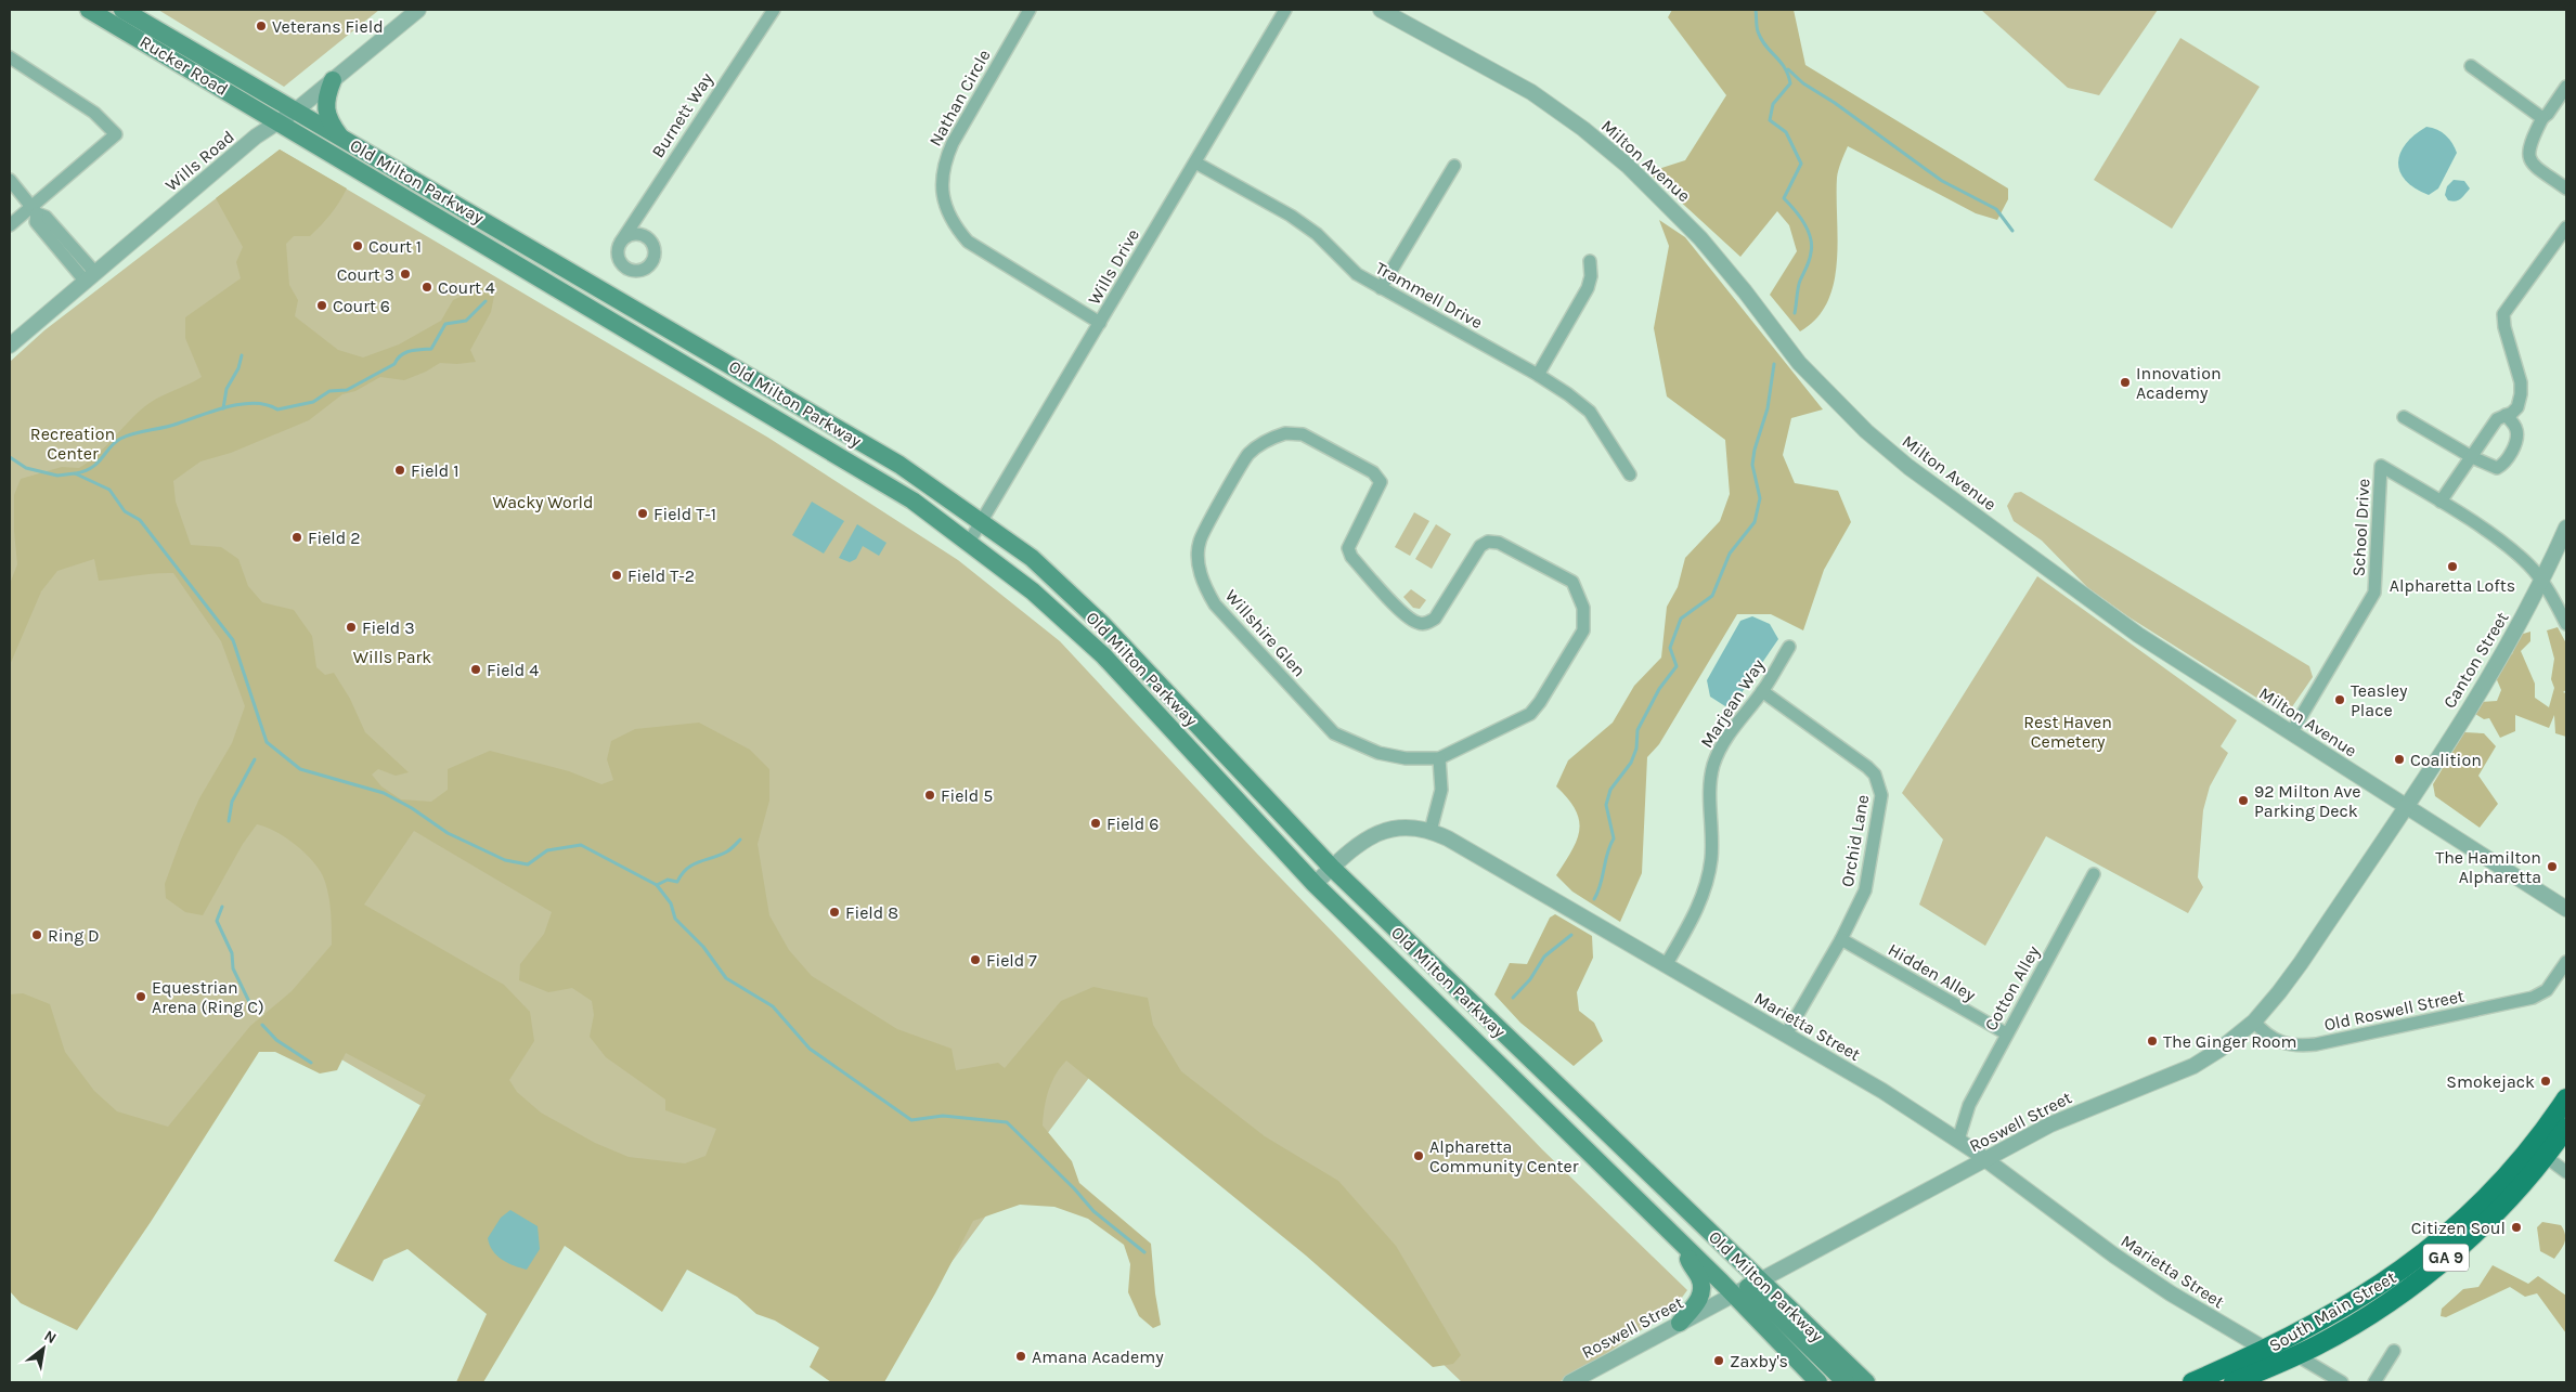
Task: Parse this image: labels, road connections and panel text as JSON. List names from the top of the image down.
{
  "streets": {
    "main road": [
      "Rucker Road",
      "Old Milton Parkway",
      "GA 9",
      "South Main Street"
    ],
    "street": [
      "Nathan Circle",
      "Burnett Way",
      "Wills Road",
      "Milton Avenue",
      "Wills Drive",
      "Trammell Drive",
      "School Drive",
      "Willshire Glen",
      "Canton Street",
      "Marjean Way",
      "Orchid Lane",
      "Hidden Alley",
      "Cotton Alley",
      "Old Roswell Street",
      "Marietta Street",
      "Roswell Street"
    ]
  },
  "crossings": [
    ["Rucker Road", "Wills Road"],
    ["Rucker Road", "Old Milton Parkway"],
    ["Nathan Circle", "Wills Drive"],
    ["Wills Road", "Old Milton Parkway"],
    ["Milton Avenue", "School Drive"],
    ["Milton Avenue", "Canton Street"],
    ["Milton Avenue", "Roswell Street"],
    ["Old Milton Parkway", "Wills Drive"],
    ["Old Milton Parkway", "Marietta Street"],
    ["Old Milton Parkway", "Roswell Street"],
    ["Wills Drive", "Trammell Drive"],
    ["School Drive", "Canton Street"],
    ["Canton Street", "Roswell Street"],
    ["Marjean Way", "Orchid Lane"],
    ["Marjean Way", "Marietta Street"],
    ["Orchid Lane", "Hidden Alley"],
    ["Orchid Lane", "Marietta Street"],
    ["Hidden Alley", "Cotton Alley"],
    ["Cotton Alley", "Marietta Street"],
    ["Old Roswell Street", "Roswell Street"],
    ["Marietta Street", "Roswell Street"],
    ["Marietta Street", "South Main Street"]
  ],
  "parks": [
    "Recreation Center",
    "Wacky World",
    "Wills Park",
    "Rest Haven Cemetery"
  ],
  "places": [
    "Veterans Field",
    "Court 1",
    "Court 3",
    "Court 4",
    "Court 6",
    "Innovation Academy",
    "Field 1",
    "Field T-1",
    "Field 2",
    "Alpharetta Lofts",
    "Field T-2",
    "Field 3",
    "Field 4",
    "Teasley Place",
    "Coalition",
    "Field 5",
    "92 Milton Ave Parking Deck",
    "Field 6",
    "The Hamilton Alpharetta",
    "Field 8",
    "Ring D",
    "Field 7",
    "Equestrian Arena (Ring C)",
    "The Ginger Room",
    "Smokejack",
    "Alpharetta Community Center",
    "Citizen Soul",
    "Amana Academy",
    "Zaxby's"
  ],
  "north": "top right"
}
